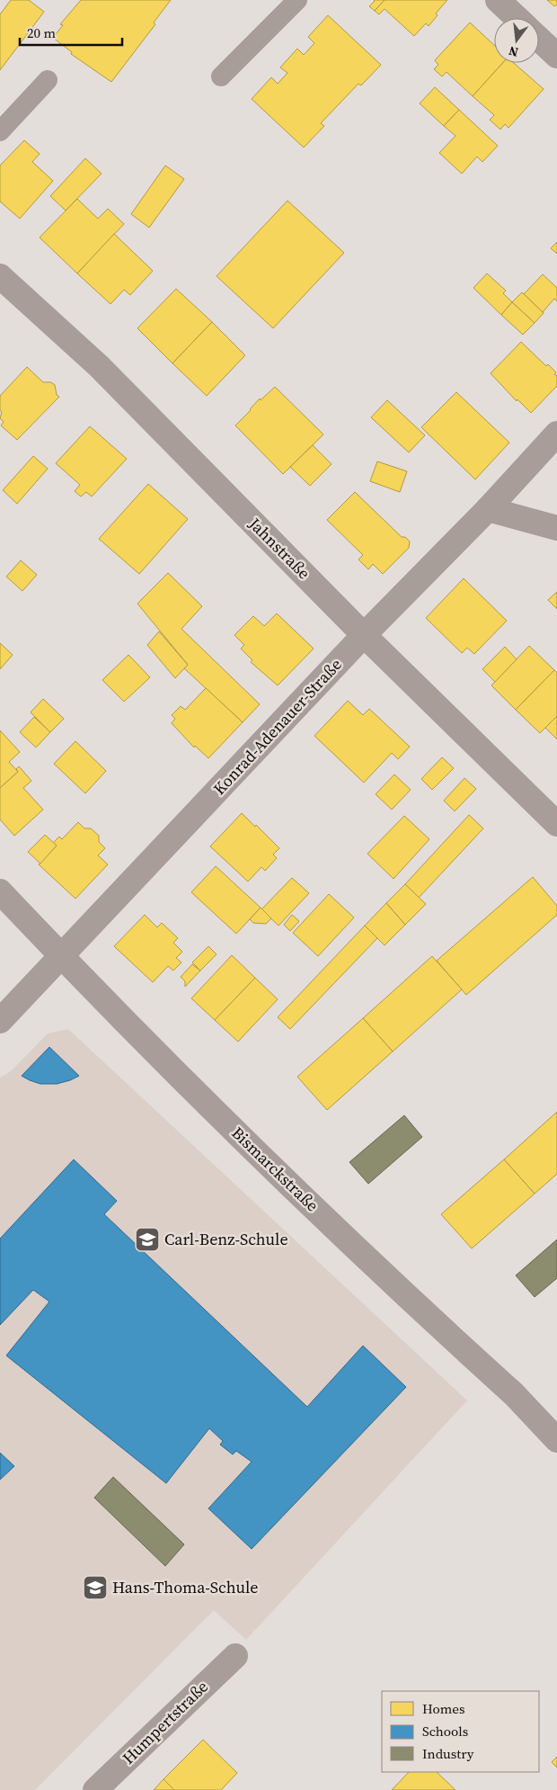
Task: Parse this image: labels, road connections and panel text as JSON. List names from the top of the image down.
{
  "streets": {
    "street": [
      "Jahnstraße",
      "Konrad-Adenauer-Straße",
      "Bismarckstraße",
      "Humpertstraße"
    ]
  },
  "crossings": [
    ["Jahnstraße", "Konrad-Adenauer-Straße"],
    ["Konrad-Adenauer-Straße", "Bismarckstraße"]
  ],
  "places": {
    "school or university": ["Carl-Benz-Schule", "Hans-Thoma-Schule"]
  },
  "legend": ["Homes", "Schools", "Industry"],
  "scale_bar": "20 m",
  "north": "bottom"
}
